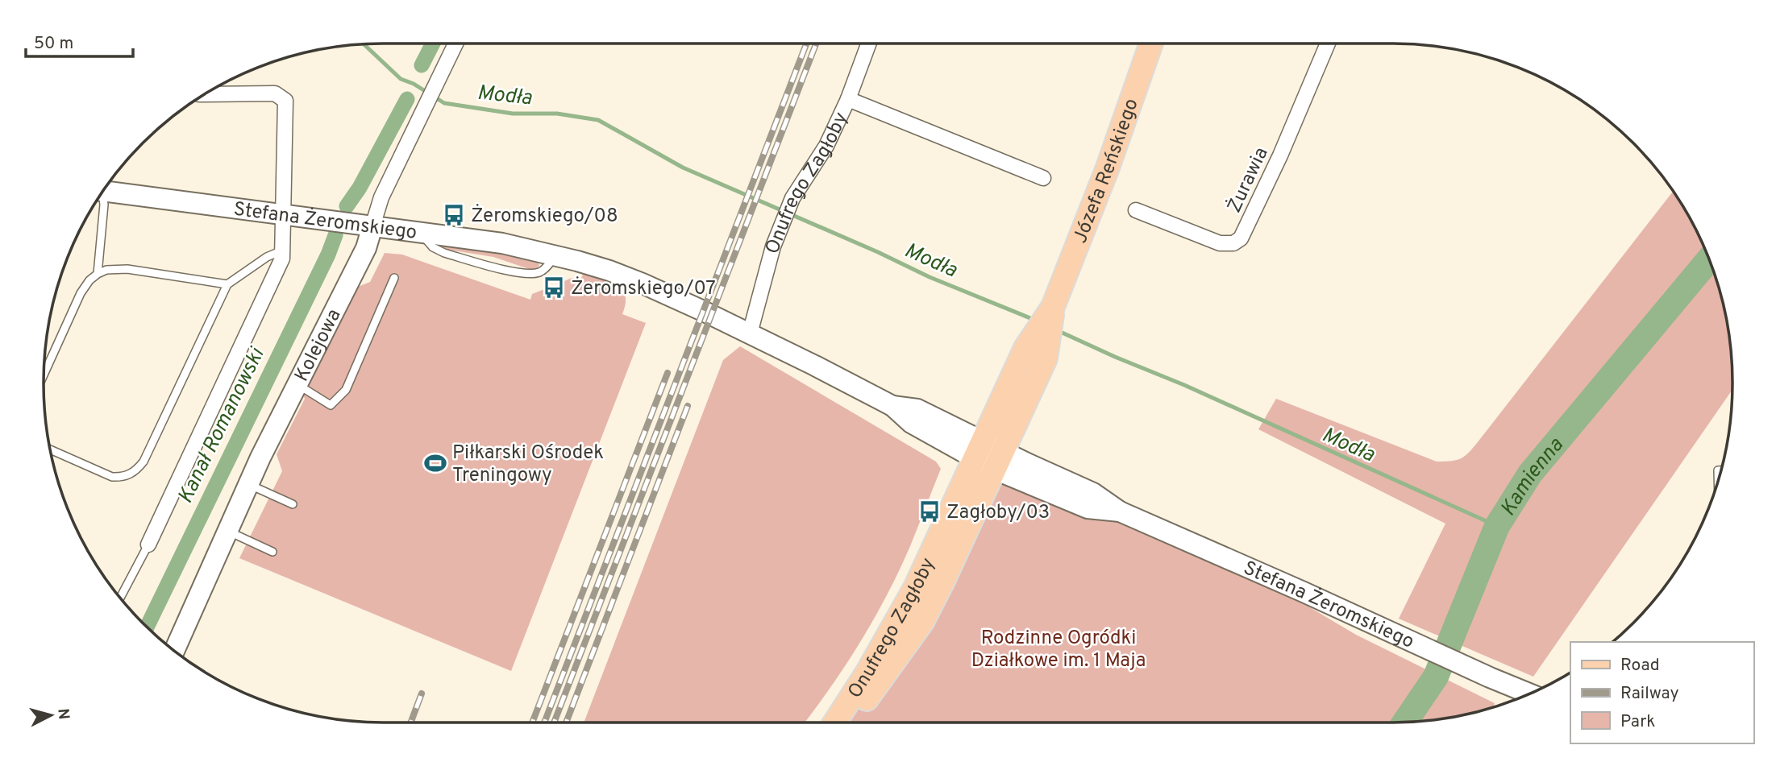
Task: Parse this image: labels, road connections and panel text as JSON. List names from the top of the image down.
{
  "streets": {
    "main road": ["Józefa Reńskiego", "Onufrego Zagłoby"],
    "street": ["Żurawia", "Stefana Żeromskiego", "Kolejowa"]
  },
  "crossings": [
    ["Józefa Reńskiego", "Onufrego Zagłoby"],
    ["Józefa Reńskiego", "Stefana Żeromskiego"],
    ["Onufrego Zagłoby", "Stefana Żeromskiego"],
    ["Stefana Żeromskiego", "Kolejowa"]
  ],
  "water": ["Modła", "Kanał Romanowski", "Kamienna"],
  "parks": ["Rodzinne Ogródki Działkowe im. 1 Maja"],
  "places": {
    "bus stop": ["Żeromskiego/08", "Żeromskiego/07", "Zagłoby/03"],
    "sports": ["Piłkarski Ośrodek Treningowy"]
  },
  "legend": ["Road", "Railway", "Park"],
  "scale_bar": "50 m",
  "north": "right"
}
